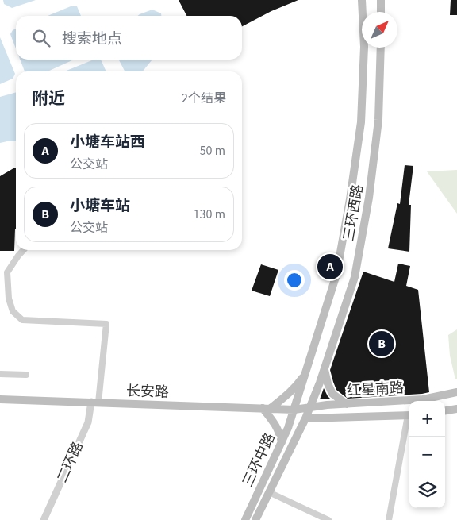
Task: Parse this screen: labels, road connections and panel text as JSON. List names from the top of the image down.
{
  "streets": {
    "main road": [
      "三环西路",
      "红星南路",
      "长安路",
      "三环中路"
    ],
    "street": ["二环路"]
  },
  "crossings": [
    ["三环西路", "红星南路"],
    ["三环西路", "三环中路"],
    ["红星南路", "长安路"],
    ["红星南路", "三环中路"],
    ["长安路", "三环中路"],
    ["长安路", "二环路"]
  ],
  "north": "top right",
  "page": {
    "search": "搜索地点",
    "heading": ["附近", "2个结果"],
    "list": [
      {
        "mark": "A",
        "name": "小塘车站西",
        "note": "公交站",
        "value": "50 m"
      },
      {
        "mark": "B",
        "name": "小塘车站",
        "note": "公交站",
        "value": "130 m"
      }
    ],
    "pins": ["A", "B"],
    "map_buttons": ["+", "−"]
  }
}
